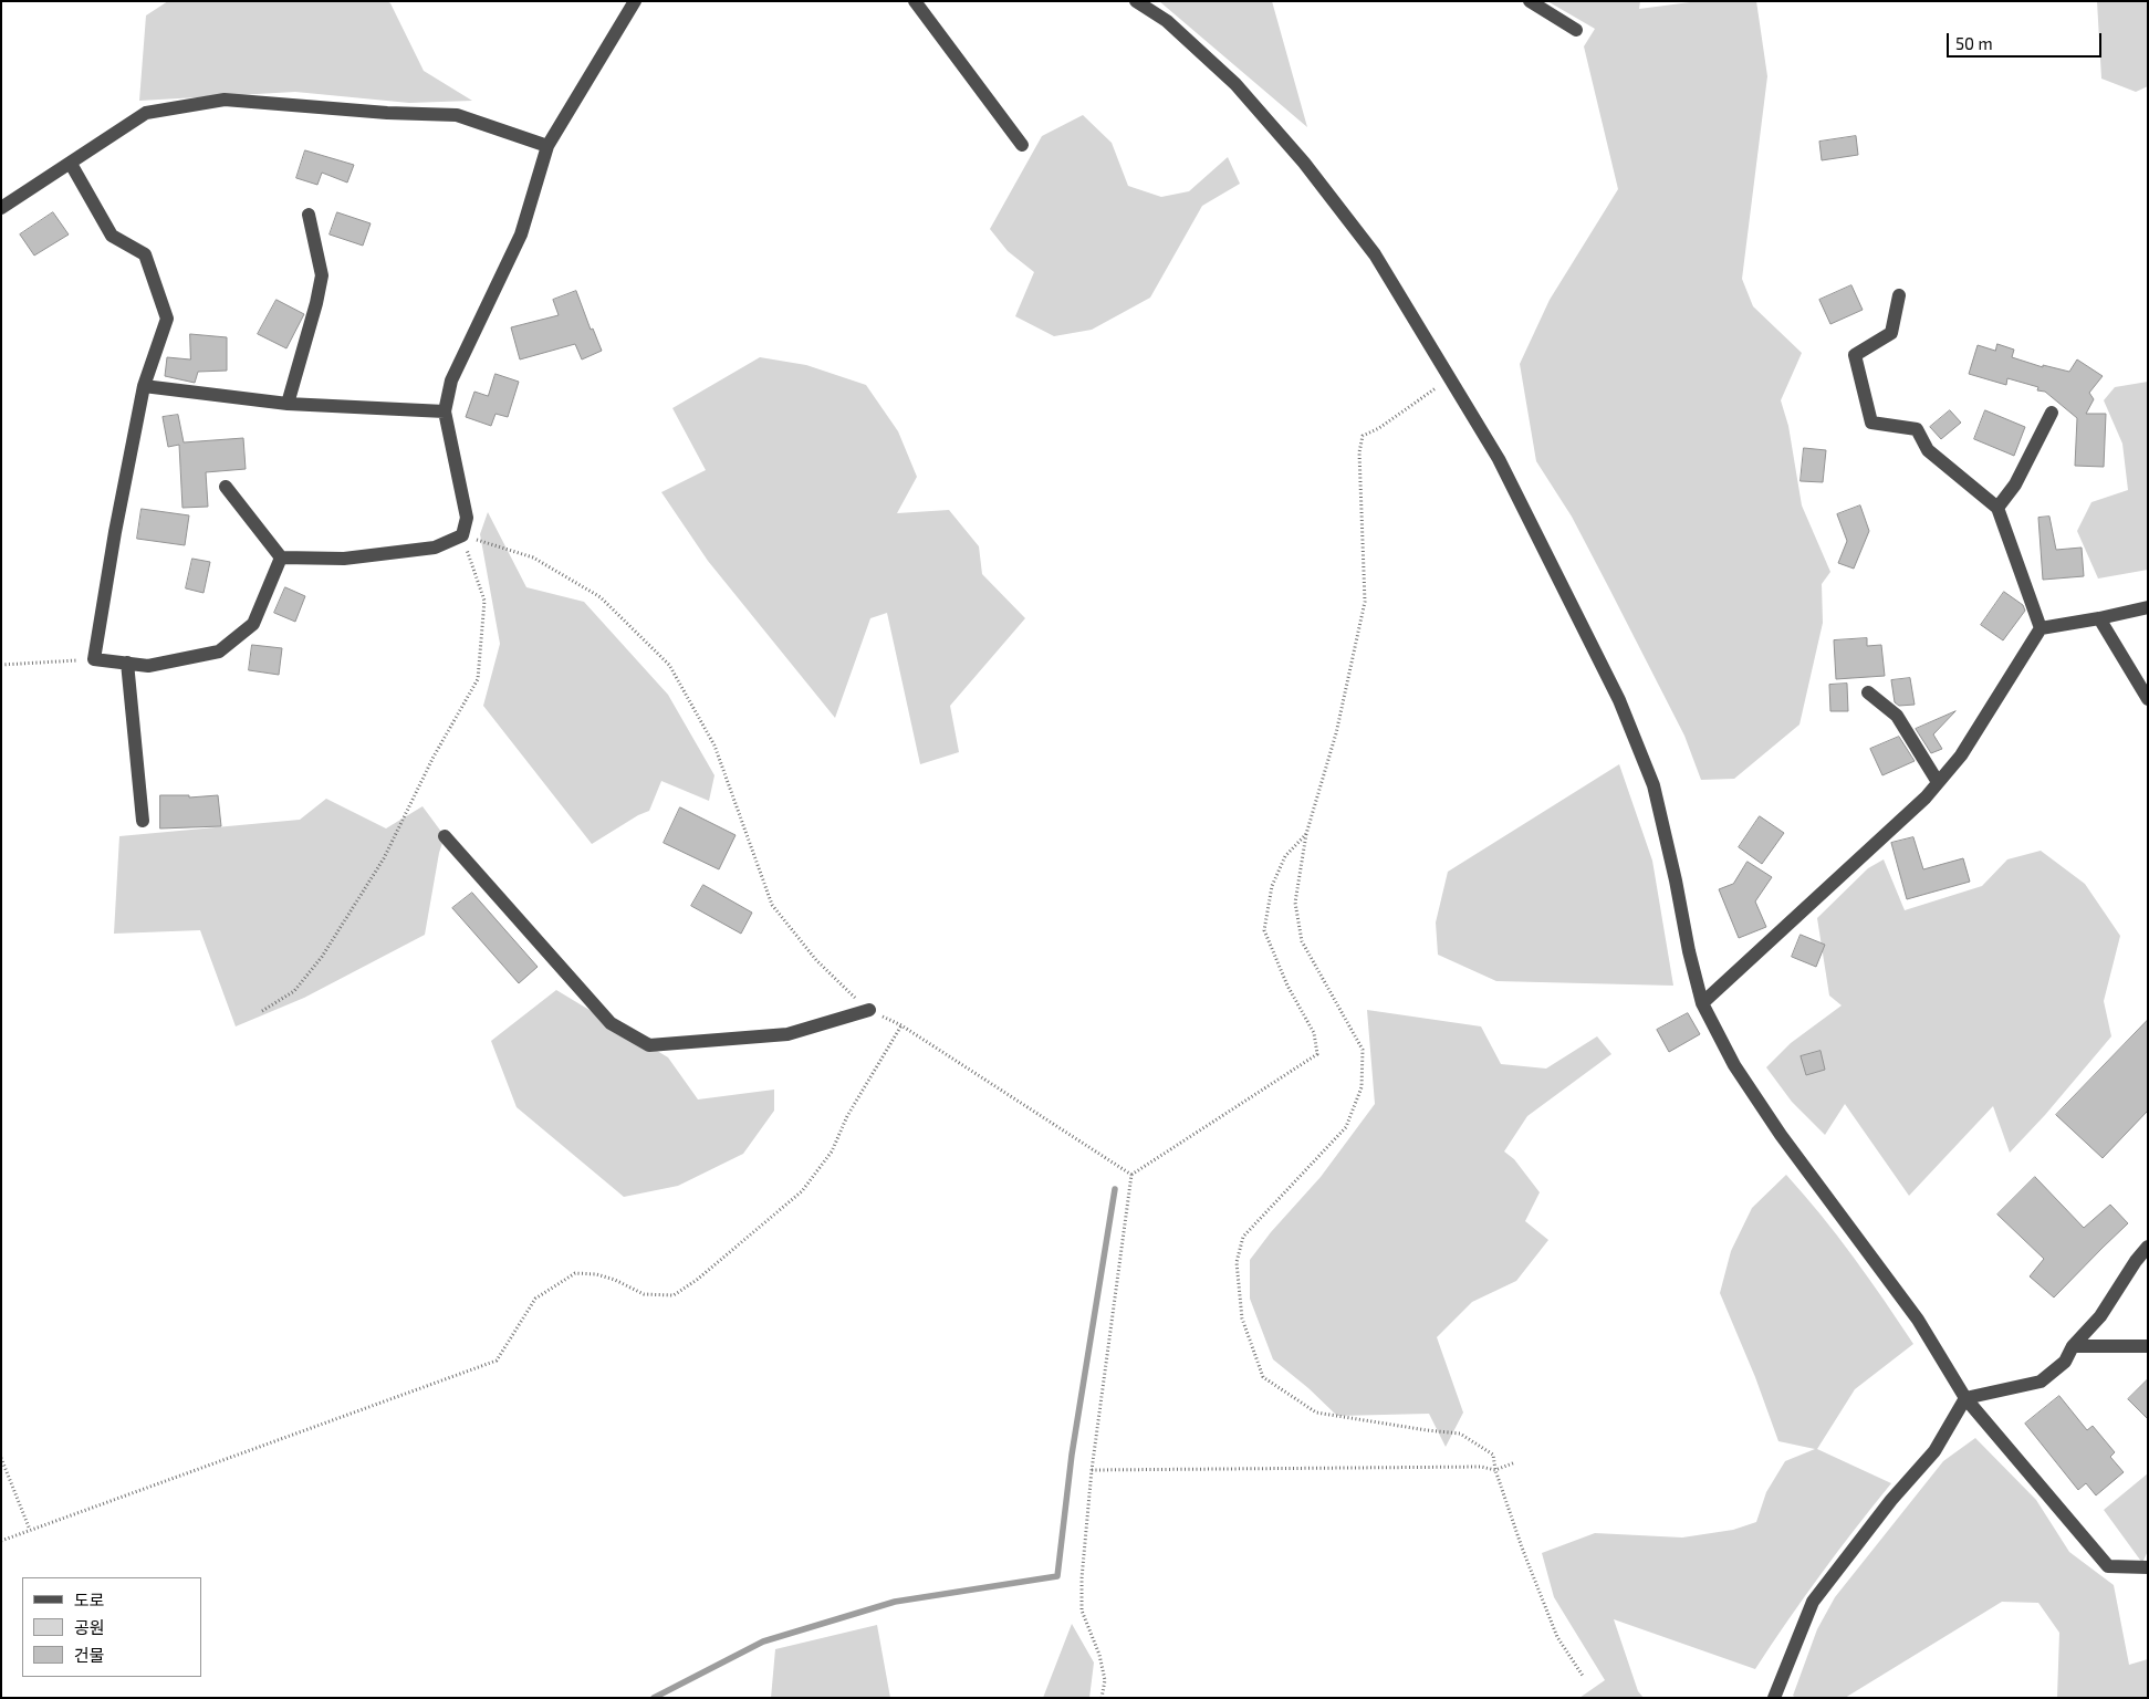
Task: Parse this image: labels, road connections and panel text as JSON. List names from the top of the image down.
{
  "legend": ["도로", "공원", "건물"],
  "scale_bar": "50 m"
}
